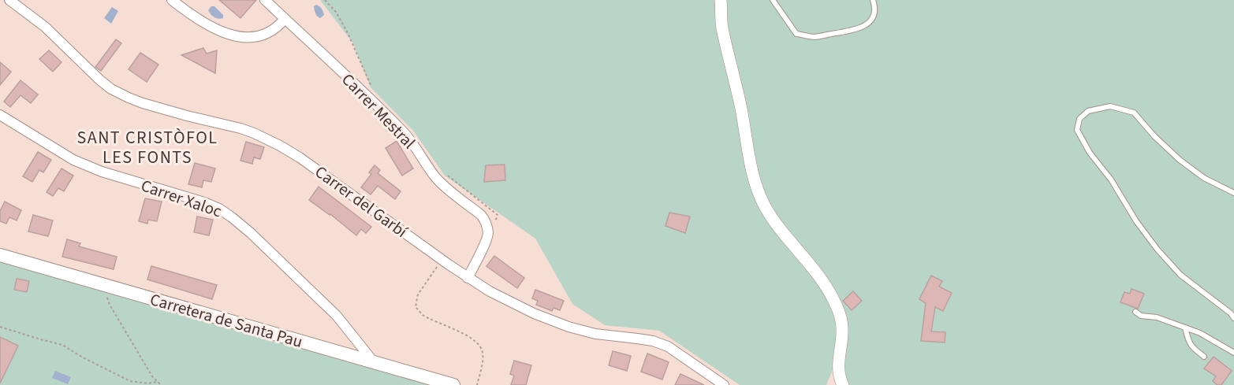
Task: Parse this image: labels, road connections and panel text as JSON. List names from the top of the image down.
{
  "streets": {
    "main road": ["Carretera de Santa Pau"],
    "street": ["Carrer Mestral", "Carrer Xaloc", "Carrer del Garbí"]
  },
  "crossings": [
    ["Carrer Xaloc", "Carretera de Santa Pau"]
  ],
  "districts": ["SANT CRISTÒFOL LES FONTS"]
}
